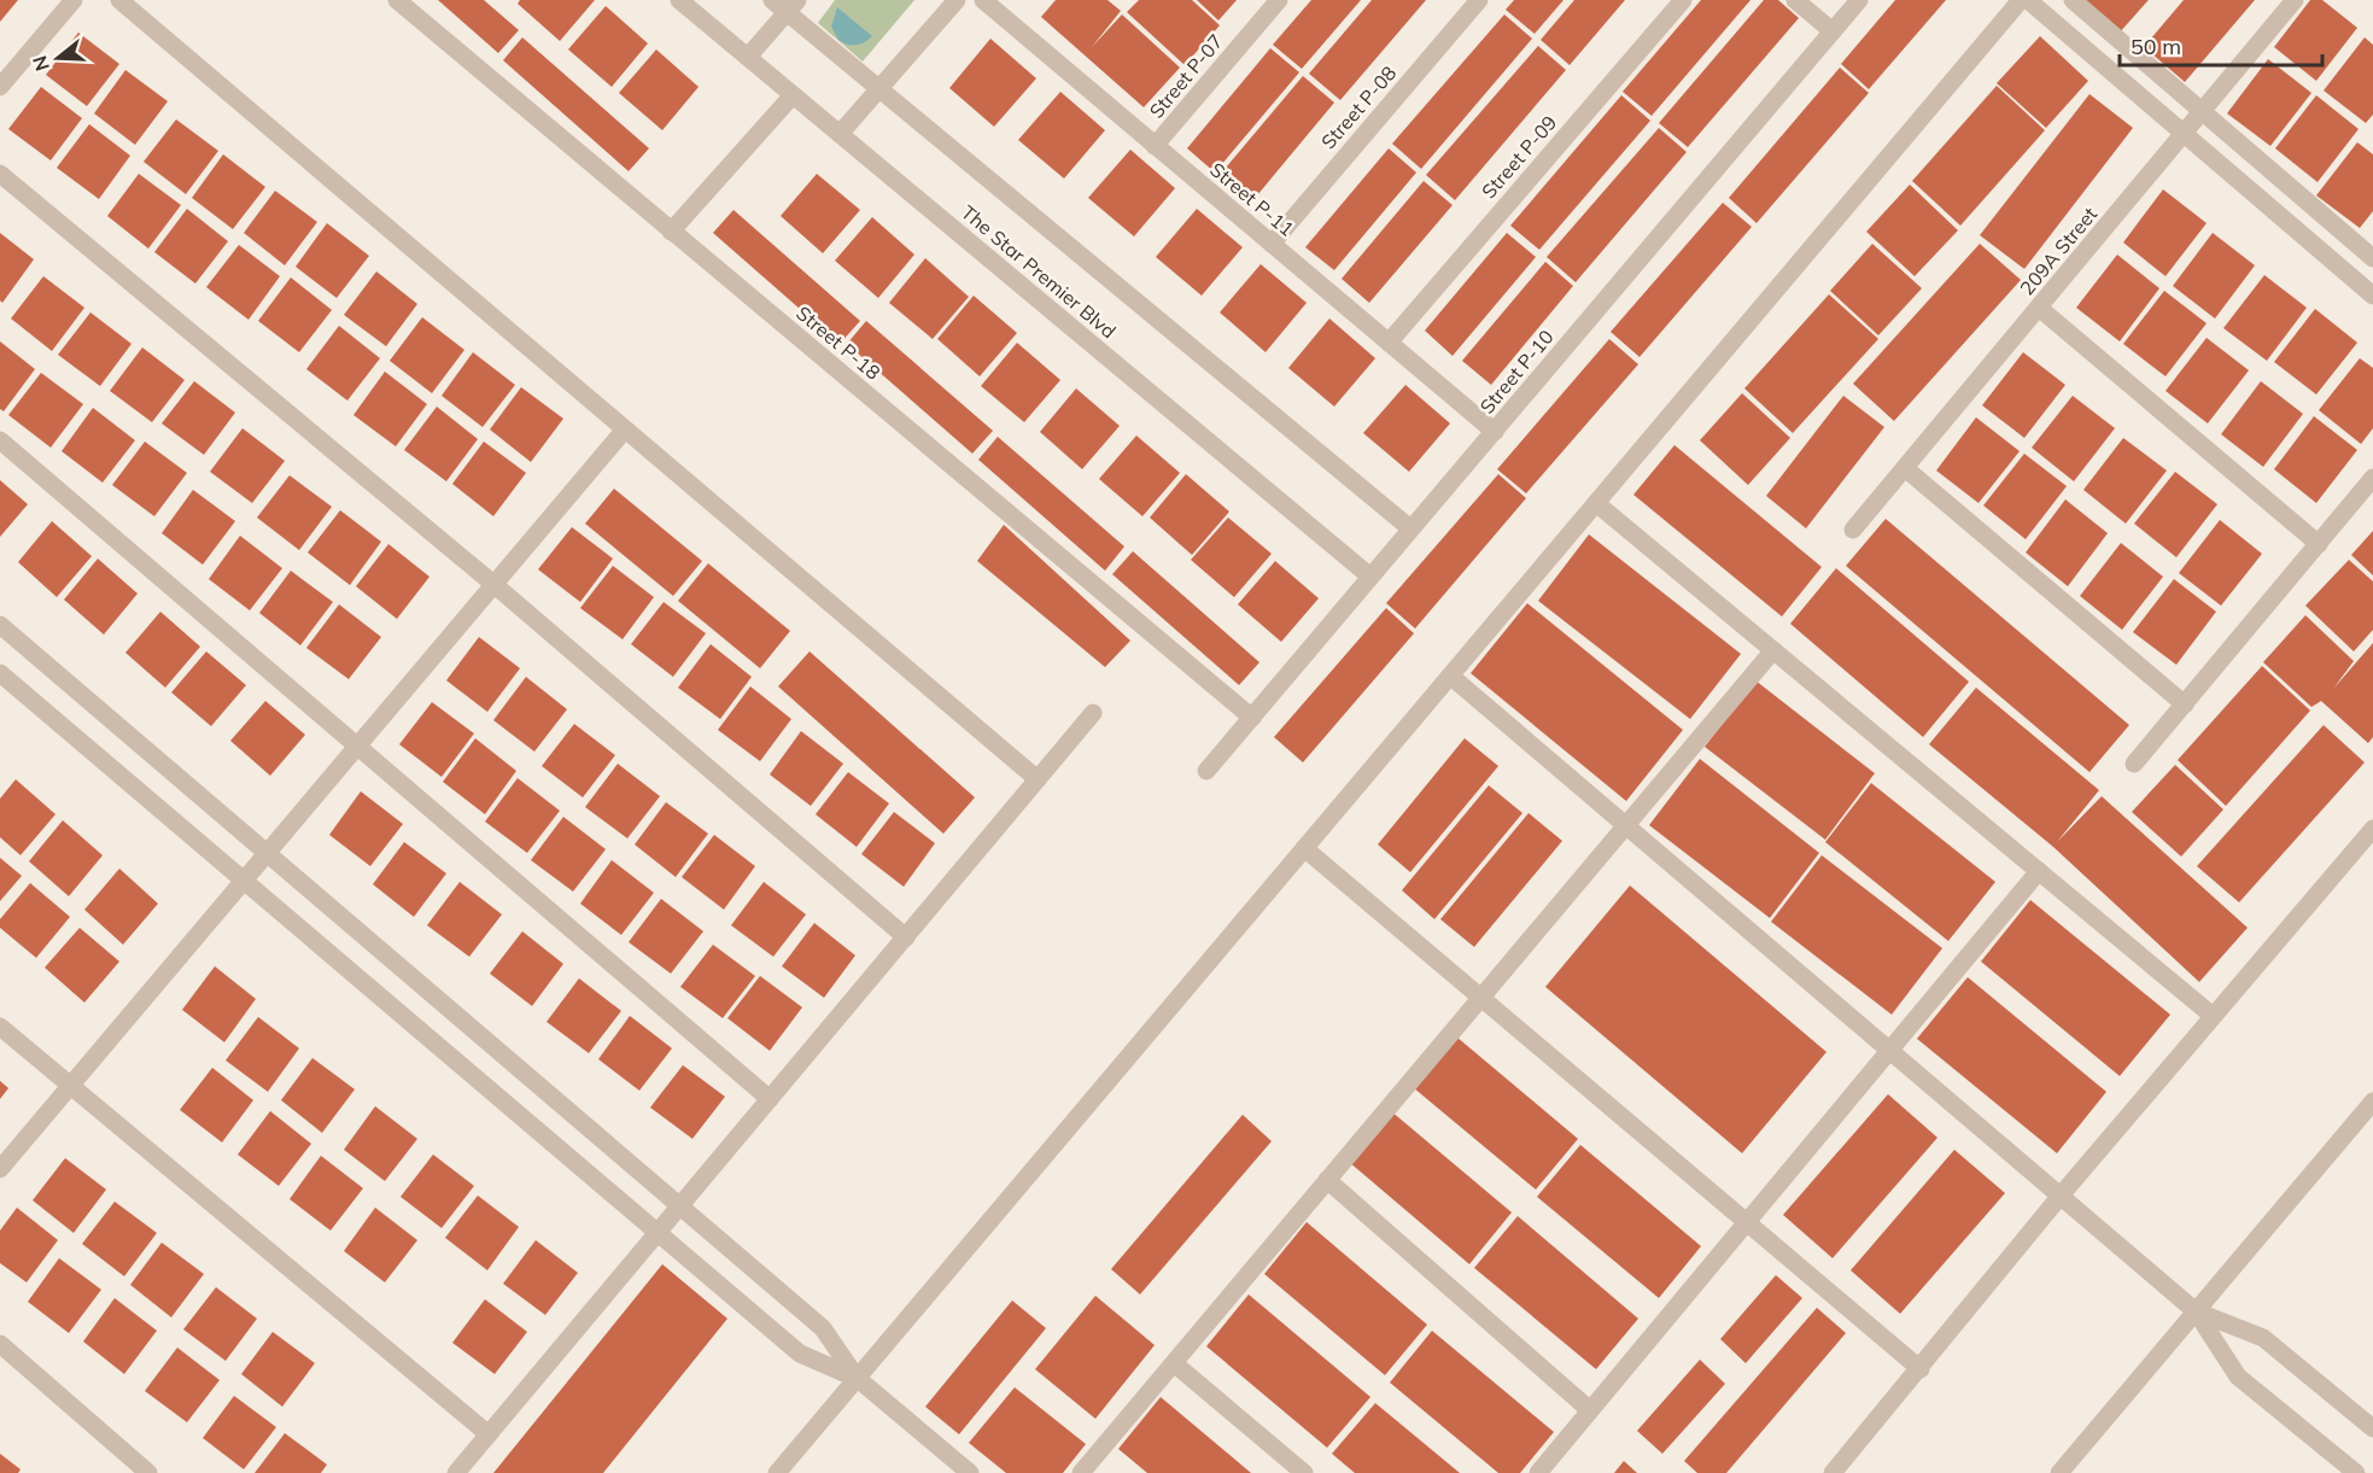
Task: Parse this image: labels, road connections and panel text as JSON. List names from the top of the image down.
{
  "streets": {
    "street": [
      "Street P-07",
      "Street P-08",
      "Street P-09",
      "Street P-11",
      "209A Street",
      "The Star Premier Blvd",
      "Street P-18",
      "Street P-10"
    ]
  },
  "crossings": [
    ["Street P-07", "Street P-11"],
    ["Street P-08", "Street P-11"],
    ["Street P-09", "Street P-11"],
    ["Street P-11", "Street P-10"],
    ["The Star Premier Blvd", "Street P-10"],
    ["Street P-18", "Street P-10"]
  ],
  "scale_bar": "50 m",
  "north": "left"
}
